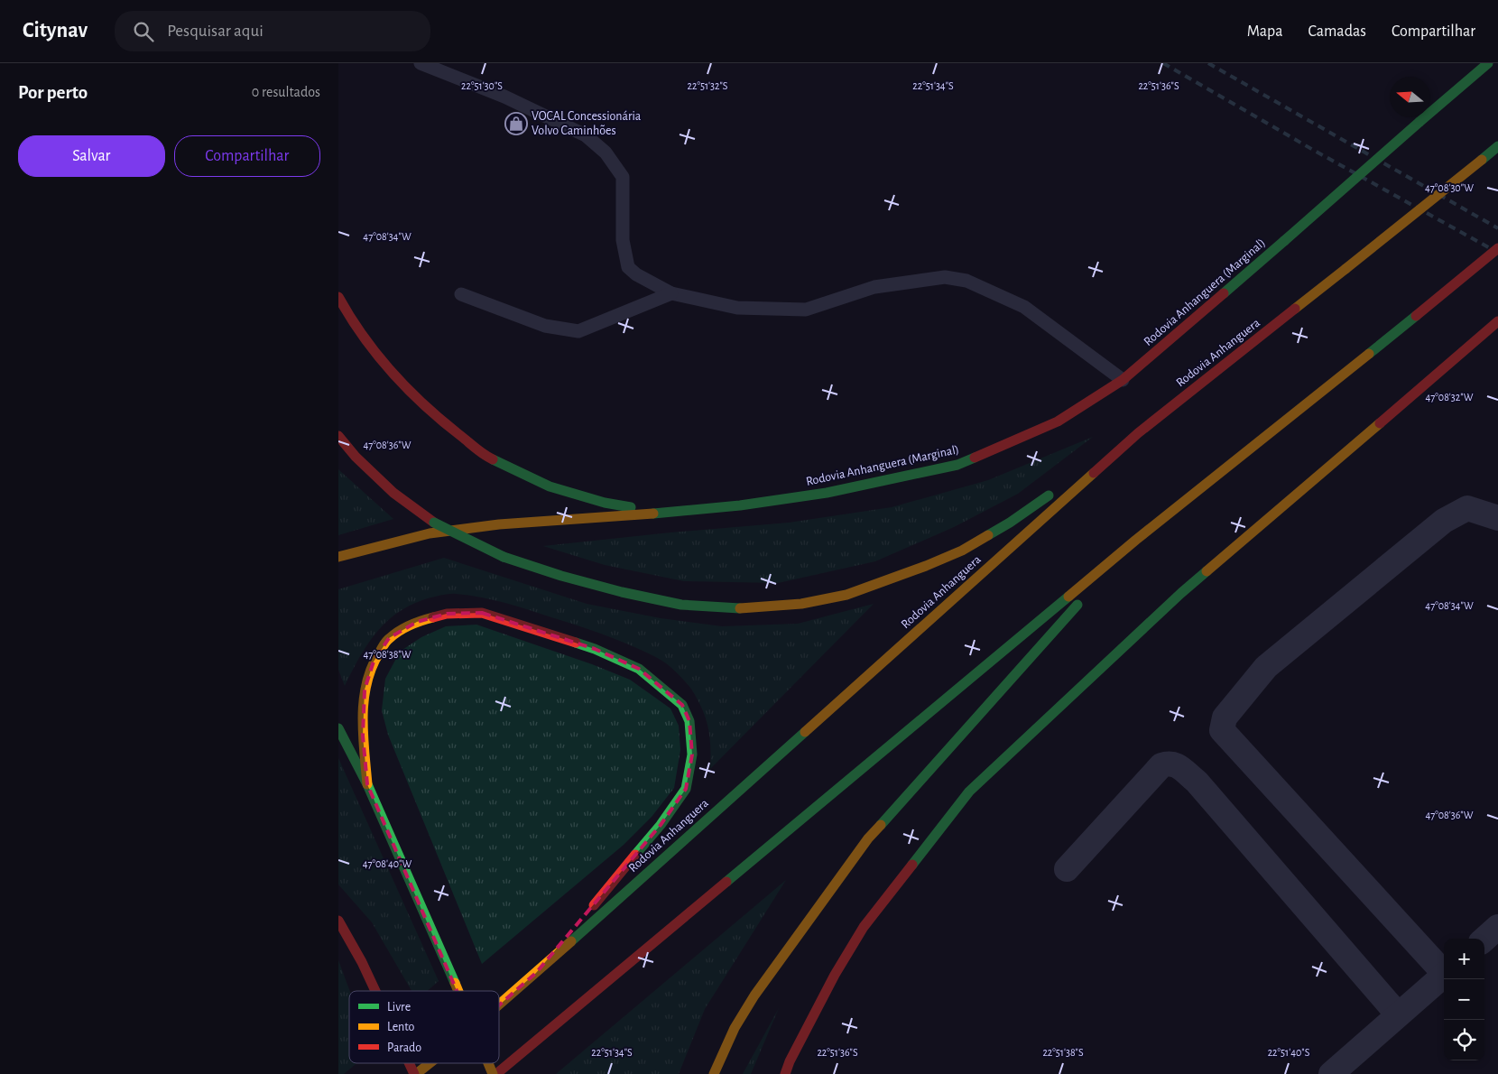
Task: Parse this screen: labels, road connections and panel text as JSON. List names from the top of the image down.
{
  "streets": {
    "highway": ["Rodovia Anhanguera (Marginal)", "Rodovia Anhanguera"]
  },
  "places": {
    "shop": ["VOCAL Concessionária Volvo Caminhões"]
  },
  "legend": ["Livre", "Lento", "Parado"],
  "north": "left",
  "page": {
    "header": "Citynav",
    "search": "Pesquisar aqui",
    "nav": ["Mapa", "Camadas", "Compartilhar"],
    "heading": ["Por perto", "0 resultados"],
    "buttons": ["Salvar", "Compartilhar"],
    "map_buttons": ["+", "−"]
  },
  "coordinates": [
    "22°51'30\"S",
    "22°51'32\"S",
    "22°51'34\"S",
    "22°51'36\"S",
    "47°08'30\"W",
    "47°08'34\"W",
    "47°08'32\"W",
    "47°08'36\"W",
    "47°08'38\"W",
    "47°08'40\"W",
    "22°51'38\"S",
    "22°51'40\"S"
  ]
}
